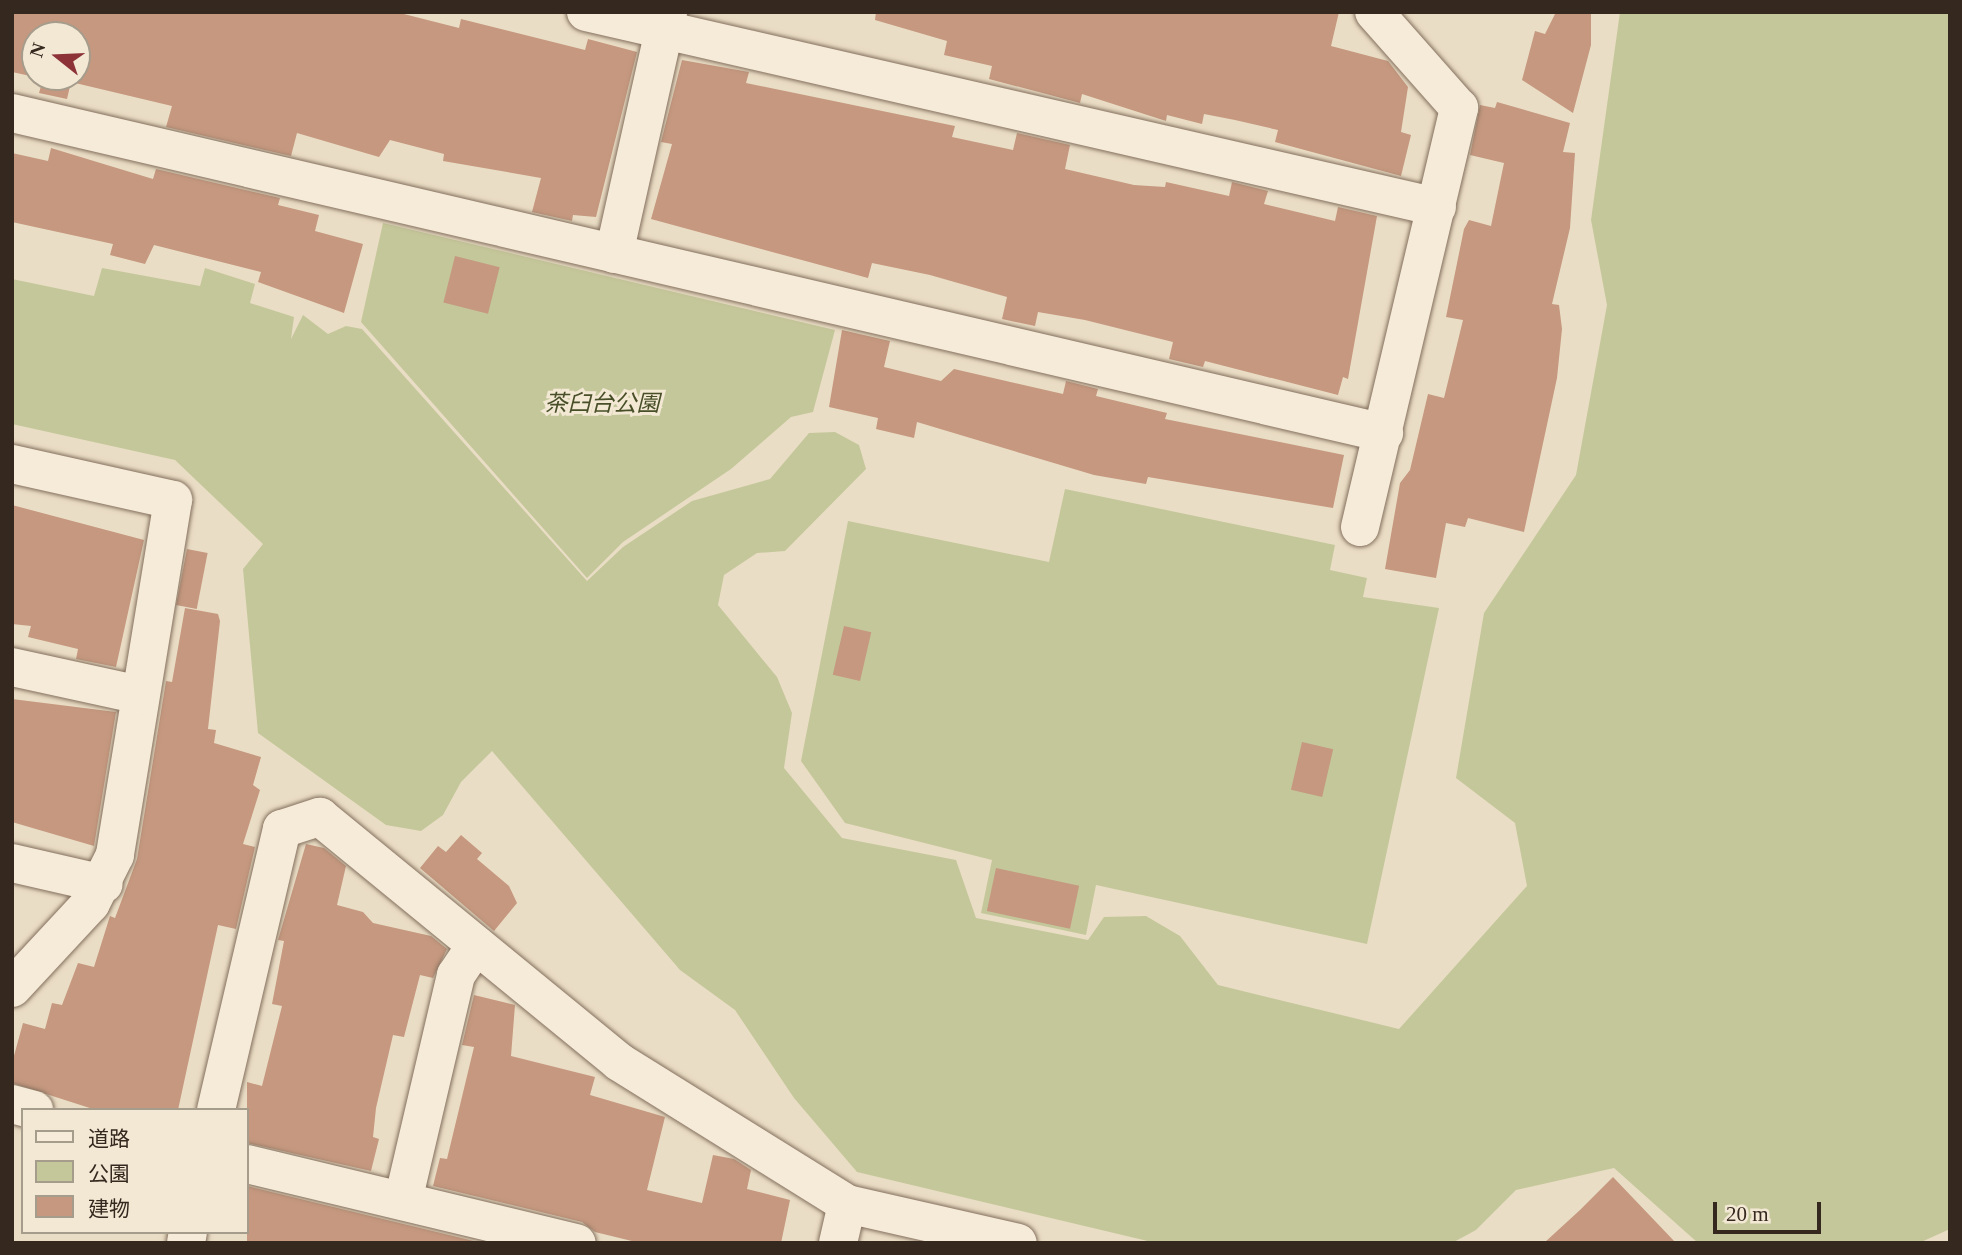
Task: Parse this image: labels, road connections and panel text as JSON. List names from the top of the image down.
{
  "parks": ["茶臼台公園"],
  "legend": ["道路", "公園", "建物"],
  "scale_bar": "20 m",
  "north": "left"
}
